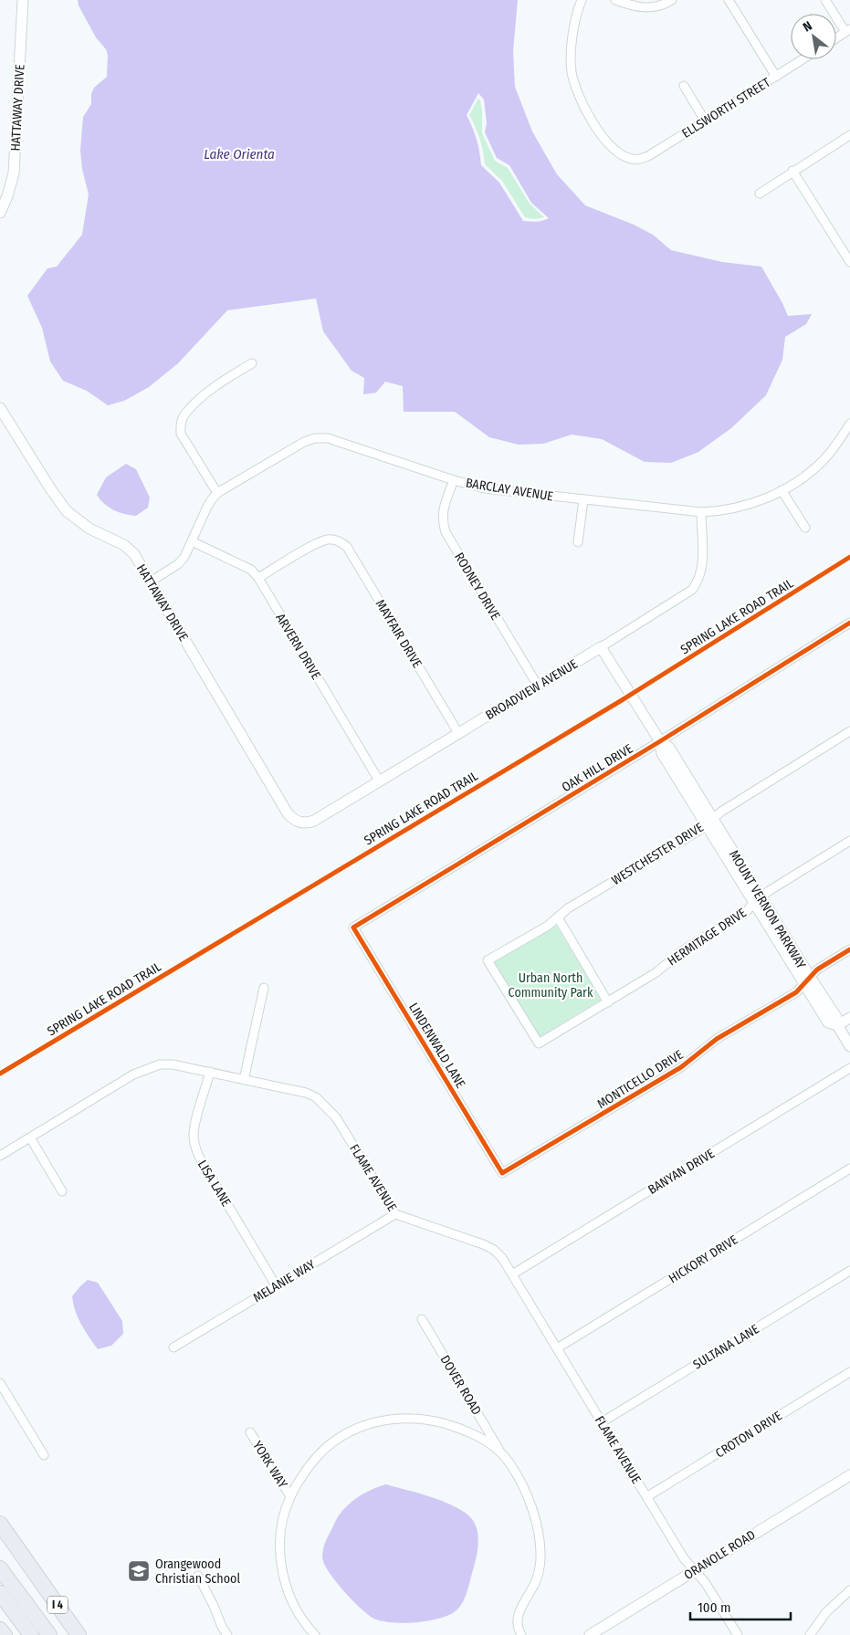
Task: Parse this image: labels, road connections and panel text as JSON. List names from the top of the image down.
{
  "streets": {
    "highway": ["I 4"],
    "street": [
      "HATTAWAY DRIVE",
      "ELLSWORTH STREET",
      "BARCLAY AVENUE",
      "RODNEY DRIVE",
      "MAYFAIR DRIVE",
      "ARVERN DRIVE",
      "BROADVIEW AVENUE",
      "OAK HILL DRIVE",
      "WESTCHESTER DRIVE",
      "MOUNT VERNON PARKWAY",
      "HERMITAGE DRIVE",
      "LINDENWALD LANE",
      "MONTICELLO DRIVE",
      "BANYAN DRIVE",
      "FLAME AVENUE",
      "LISA LANE",
      "HICKORY DRIVE",
      "MELANIE WAY",
      "SULTANA LANE",
      "DOVER ROAD",
      "CROTON DRIVE",
      "YORK WAY",
      "ORANOLE ROAD"
    ],
    "cycle path": ["SPRING LAKE ROAD TRAIL"]
  },
  "crossings": [
    ["HATTAWAY DRIVE", "BARCLAY AVENUE"],
    ["HATTAWAY DRIVE", "BROADVIEW AVENUE"],
    ["BARCLAY AVENUE", "RODNEY DRIVE"],
    ["BARCLAY AVENUE", "ARVERN DRIVE"],
    ["BARCLAY AVENUE", "BROADVIEW AVENUE"],
    ["RODNEY DRIVE", "BROADVIEW AVENUE"],
    ["MAYFAIR DRIVE", "ARVERN DRIVE"],
    ["MAYFAIR DRIVE", "BROADVIEW AVENUE"],
    ["ARVERN DRIVE", "BROADVIEW AVENUE"],
    ["BROADVIEW AVENUE", "MOUNT VERNON PARKWAY"],
    ["OAK HILL DRIVE", "MOUNT VERNON PARKWAY"],
    ["OAK HILL DRIVE", "LINDENWALD LANE"],
    ["WESTCHESTER DRIVE", "MOUNT VERNON PARKWAY"],
    ["WESTCHESTER DRIVE", "HERMITAGE DRIVE"],
    ["MOUNT VERNON PARKWAY", "HERMITAGE DRIVE"],
    ["MOUNT VERNON PARKWAY", "MONTICELLO DRIVE"],
    ["LINDENWALD LANE", "MONTICELLO DRIVE"],
    ["BANYAN DRIVE", "FLAME AVENUE"],
    ["FLAME AVENUE", "LISA LANE"],
    ["FLAME AVENUE", "HICKORY DRIVE"],
    ["FLAME AVENUE", "MELANIE WAY"],
    ["FLAME AVENUE", "SULTANA LANE"],
    ["FLAME AVENUE", "CROTON DRIVE"],
    ["FLAME AVENUE", "ORANOLE ROAD"],
    ["LISA LANE", "MELANIE WAY"]
  ],
  "water": ["Lake Orienta"],
  "parks": ["Urban North Community Park"],
  "places": {
    "school or university": ["Orangewood Christian School"]
  },
  "scale_bar": "100 m",
  "north": "top left"
}
